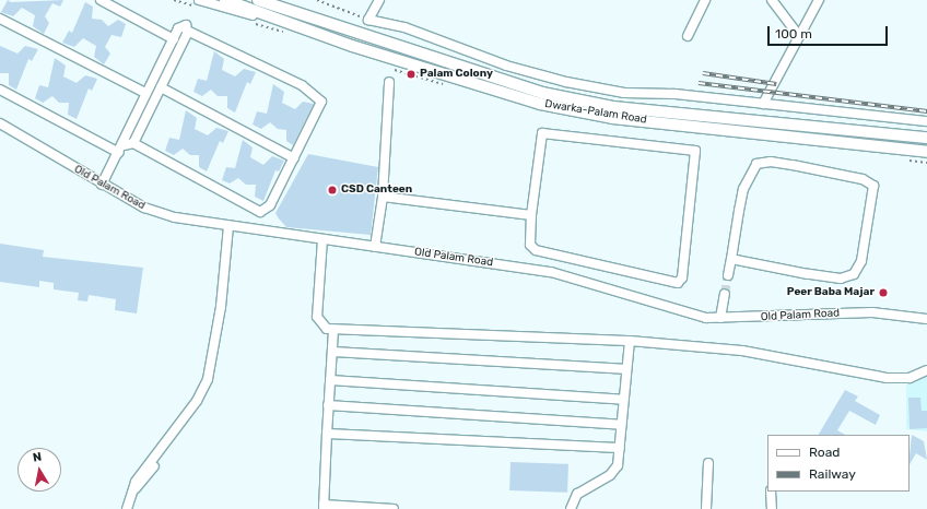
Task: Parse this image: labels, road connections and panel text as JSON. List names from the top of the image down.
{
  "streets": {
    "main road": ["Dwarka-Palam Road"],
    "street": ["Old Palam Road"]
  },
  "places": ["Palam Colony", "CSD Canteen", "Peer Baba Majar"],
  "legend": ["Road", "Railway"],
  "scale_bar": "100 m",
  "north": "top"
}
